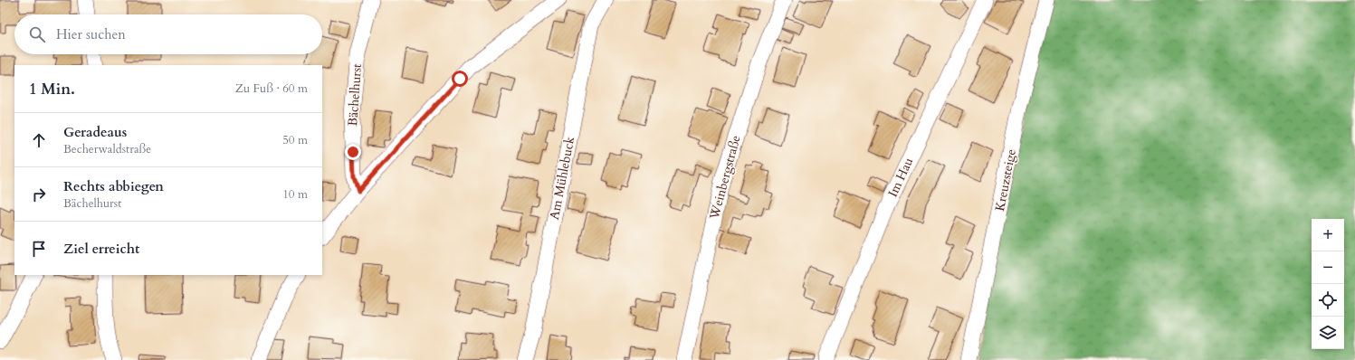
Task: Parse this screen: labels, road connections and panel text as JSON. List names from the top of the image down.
{
  "streets": {
    "street": [
      "Bächelhurst",
      "Weinbergstraße",
      "Im Hau",
      "Am Mühlebuck",
      "Kreuzsteige"
    ]
  },
  "page": {
    "search": "Hier suchen",
    "heading": ["1 Min.", "Zu Fuß · 60 m"],
    "list": [
      ["Geradeaus", "Becherwaldstraße", "50 m"],
      ["Rechts abbiegen", "Bächelhurst", "10 m"],
      "Ziel erreicht"
    ],
    "map_buttons": ["+", "−"]
  }
}
